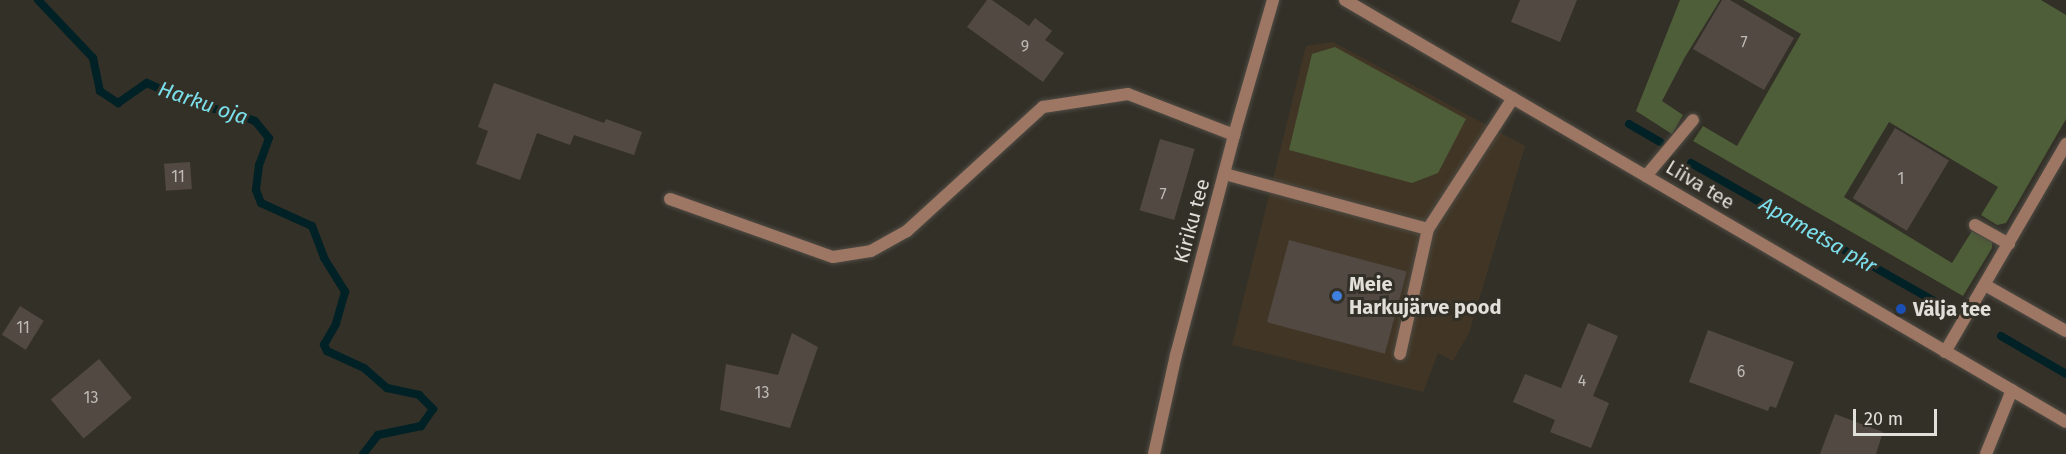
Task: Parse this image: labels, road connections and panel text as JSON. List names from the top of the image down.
{
  "streets": {
    "street": ["Liiva tee", "Kiriku tee"]
  },
  "water": ["Harku oja", "Apametsa pkr"],
  "places": ["Meie Harkujärve pood", "Välja tee"],
  "house_numbers": [
    "7",
    "9",
    "11",
    "1",
    "7",
    "11",
    "6",
    "4",
    "13",
    "13"
  ],
  "scale_bar": "20 m"
}
